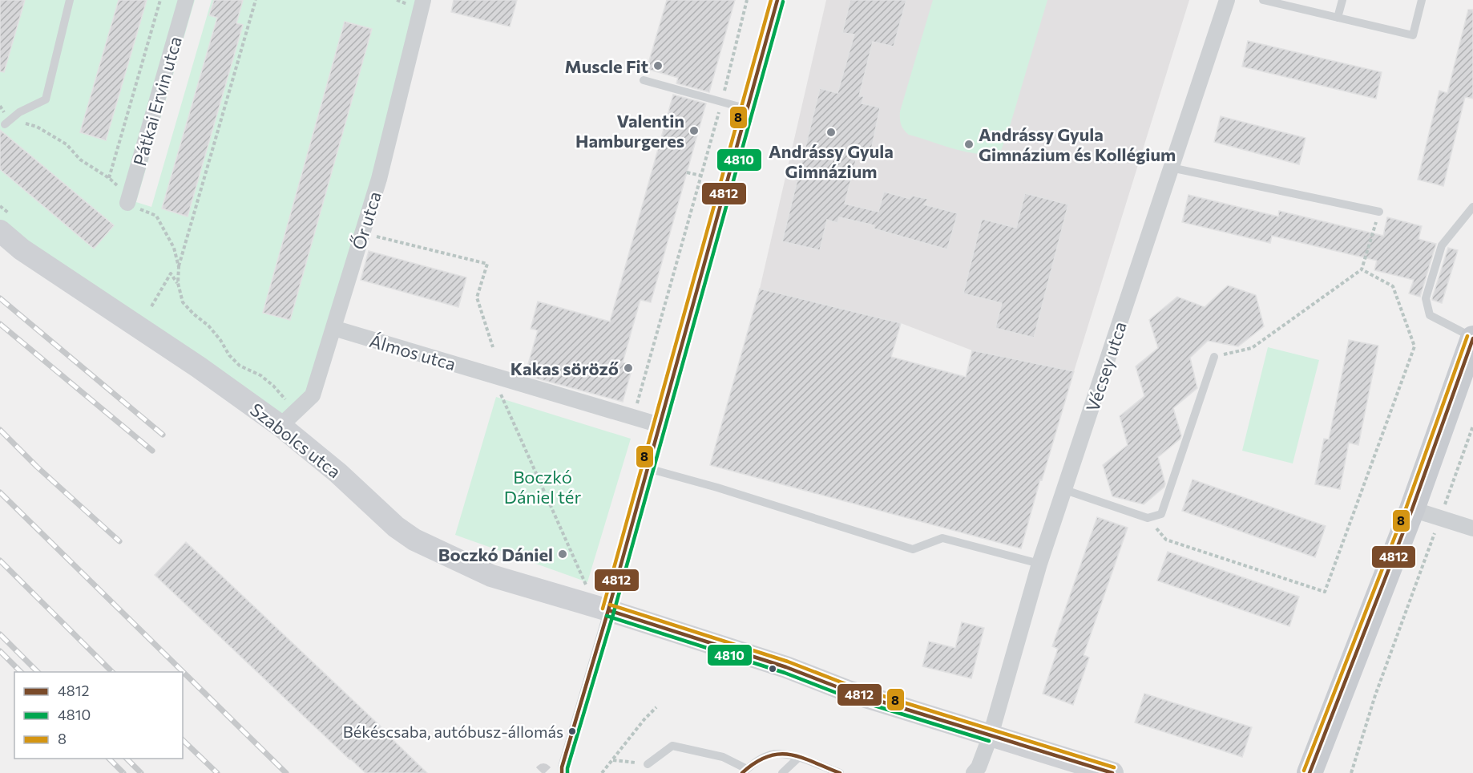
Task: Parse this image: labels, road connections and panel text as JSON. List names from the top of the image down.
{
  "streets": {
    "street": [
      "Pátkai Ervin utca",
      "Őr utca",
      "Álmos utca",
      "Vécsey utca",
      "Szabolcs utca"
    ]
  },
  "crossings": [
    ["Őr utca", "Álmos utca"],
    ["Őr utca", "Szabolcs utca"],
    ["Vécsey utca", "Szabolcs utca"]
  ],
  "parks": ["Boczkó Dániel tér"],
  "places": [
    "Muscle Fit",
    "Valentin Hamburgeres",
    "Andrássy Gyula Gimnázium",
    "Andrássy Gyula Gimnázium és Kollégium",
    "Kakas söröző",
    "Boczkó Dániel",
    "Békéscsaba, autóbusz-állomás"
  ],
  "lines": ["transit line 4812", "transit line 8", "transit line 4810"],
  "legend": ["4812", "4810", "8"]
}
